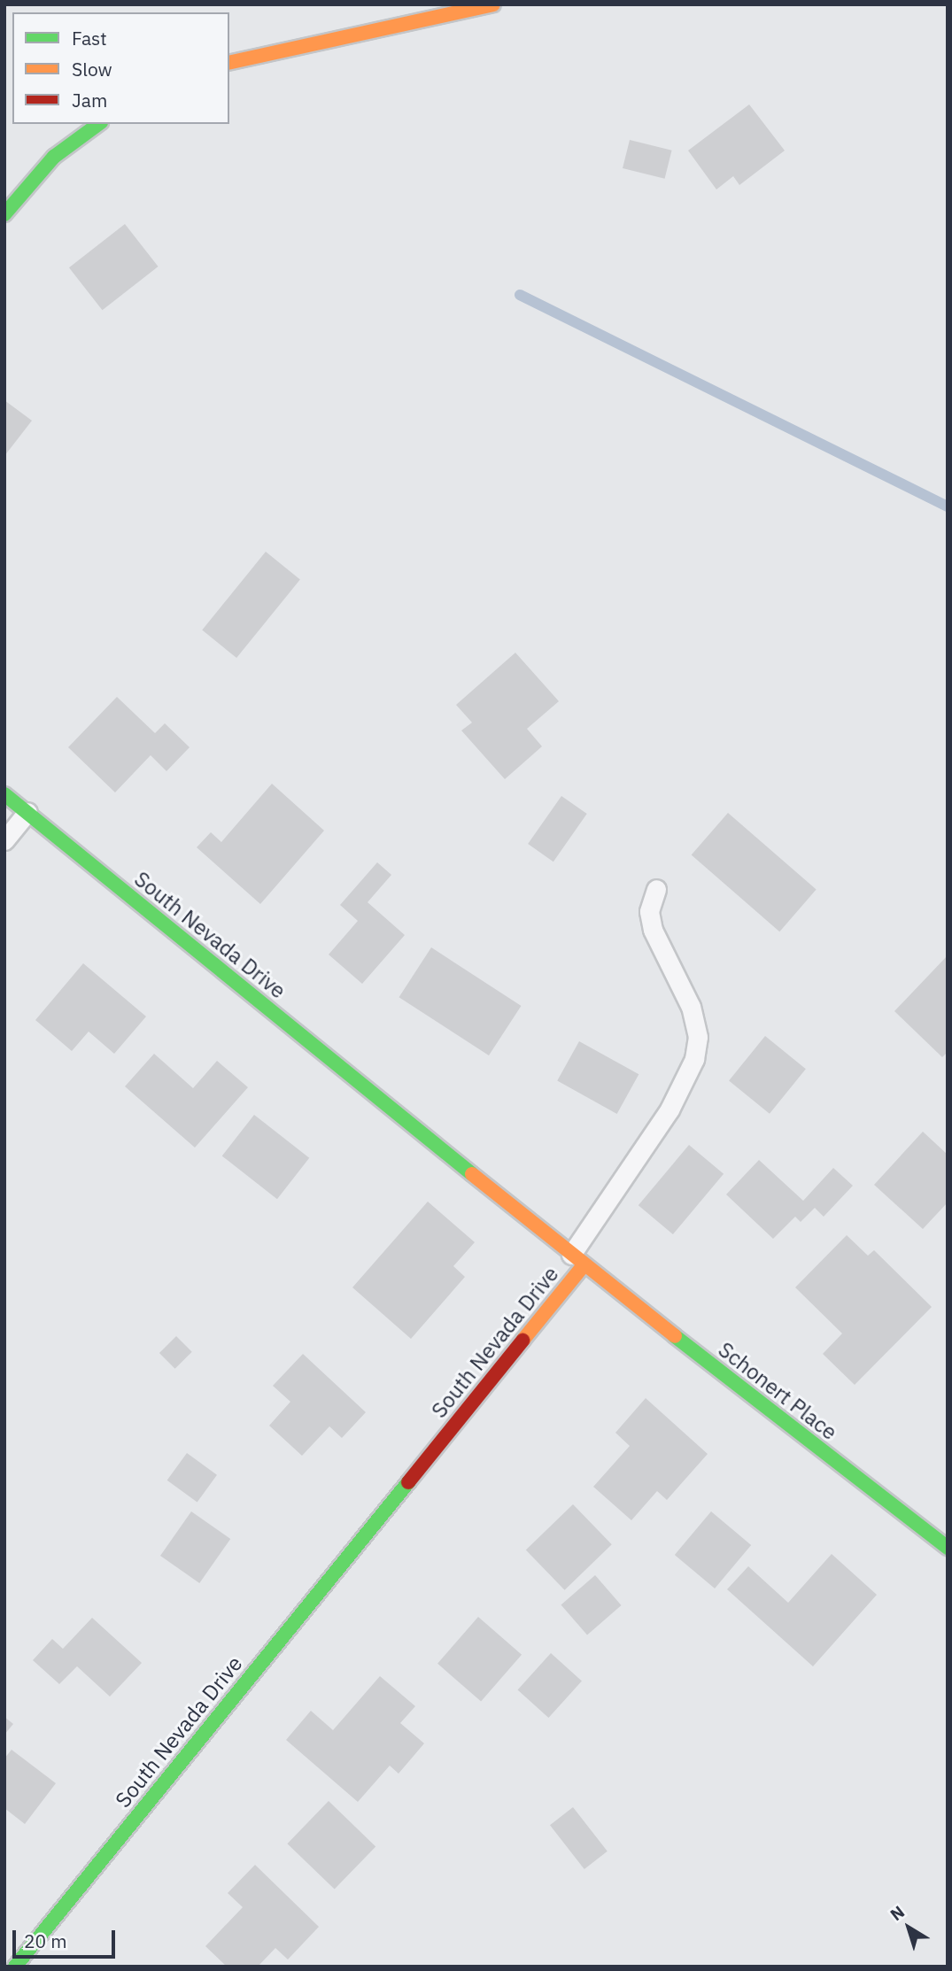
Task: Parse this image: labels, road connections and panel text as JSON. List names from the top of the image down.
{
  "streets": {
    "street": ["South Nevada Drive", "Schonert Place"]
  },
  "crossings": [
    ["South Nevada Drive", "Schonert Place"]
  ],
  "legend": ["Fast", "Slow", "Jam"],
  "scale_bar": "20 m",
  "north": "top left"
}
